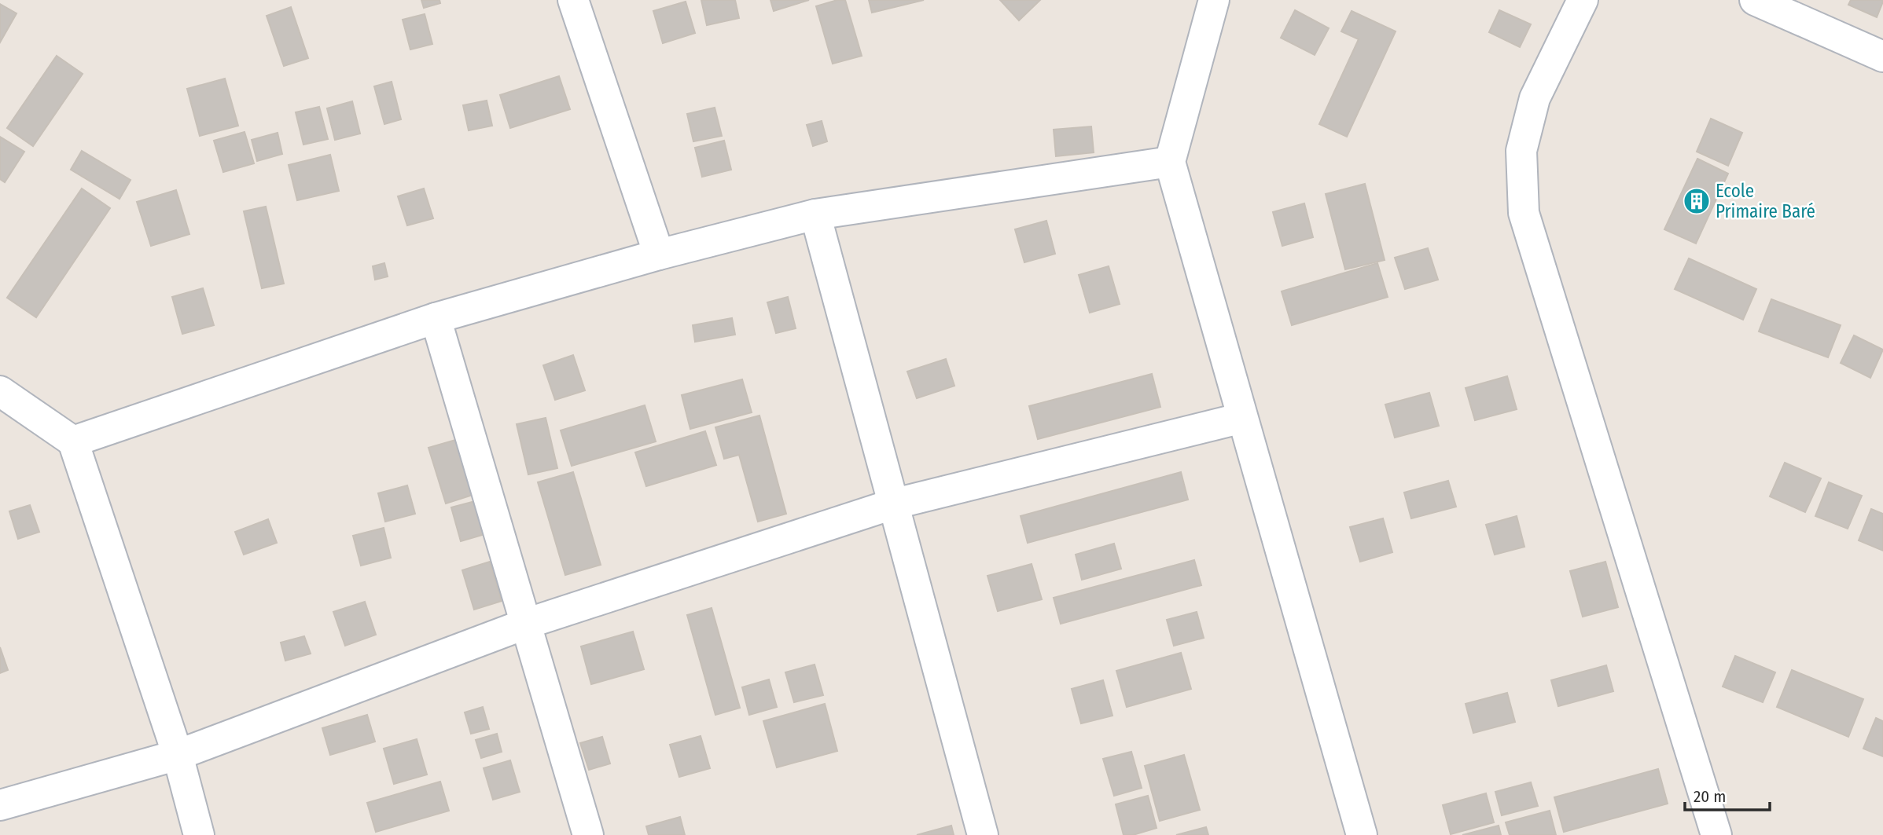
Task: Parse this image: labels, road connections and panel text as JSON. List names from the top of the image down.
{
  "places": {
    "building": ["Ecole Primaire Baré"]
  },
  "scale_bar": "20 m"
}
